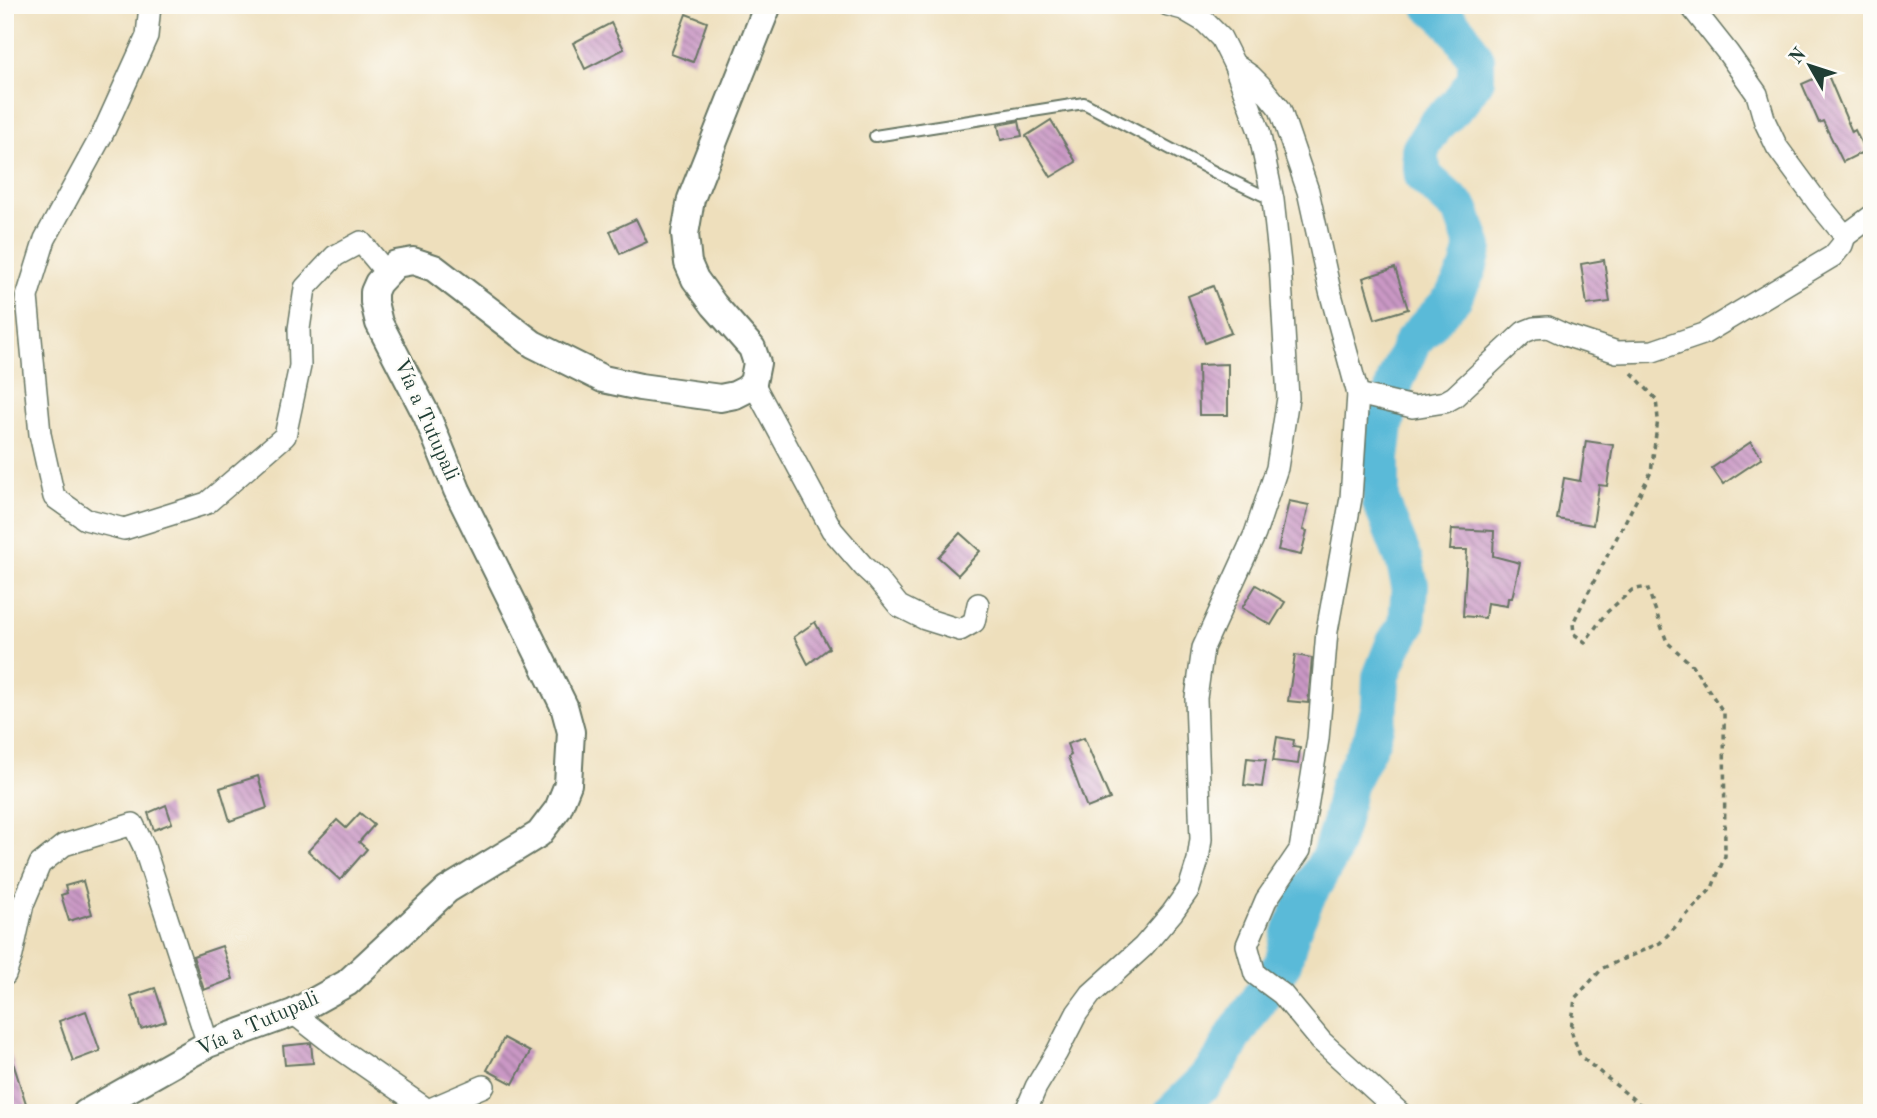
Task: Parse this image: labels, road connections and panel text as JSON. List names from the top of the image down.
{
  "streets": {
    "street": ["Vía a Tutupali"]
  },
  "north": "top left"
}
